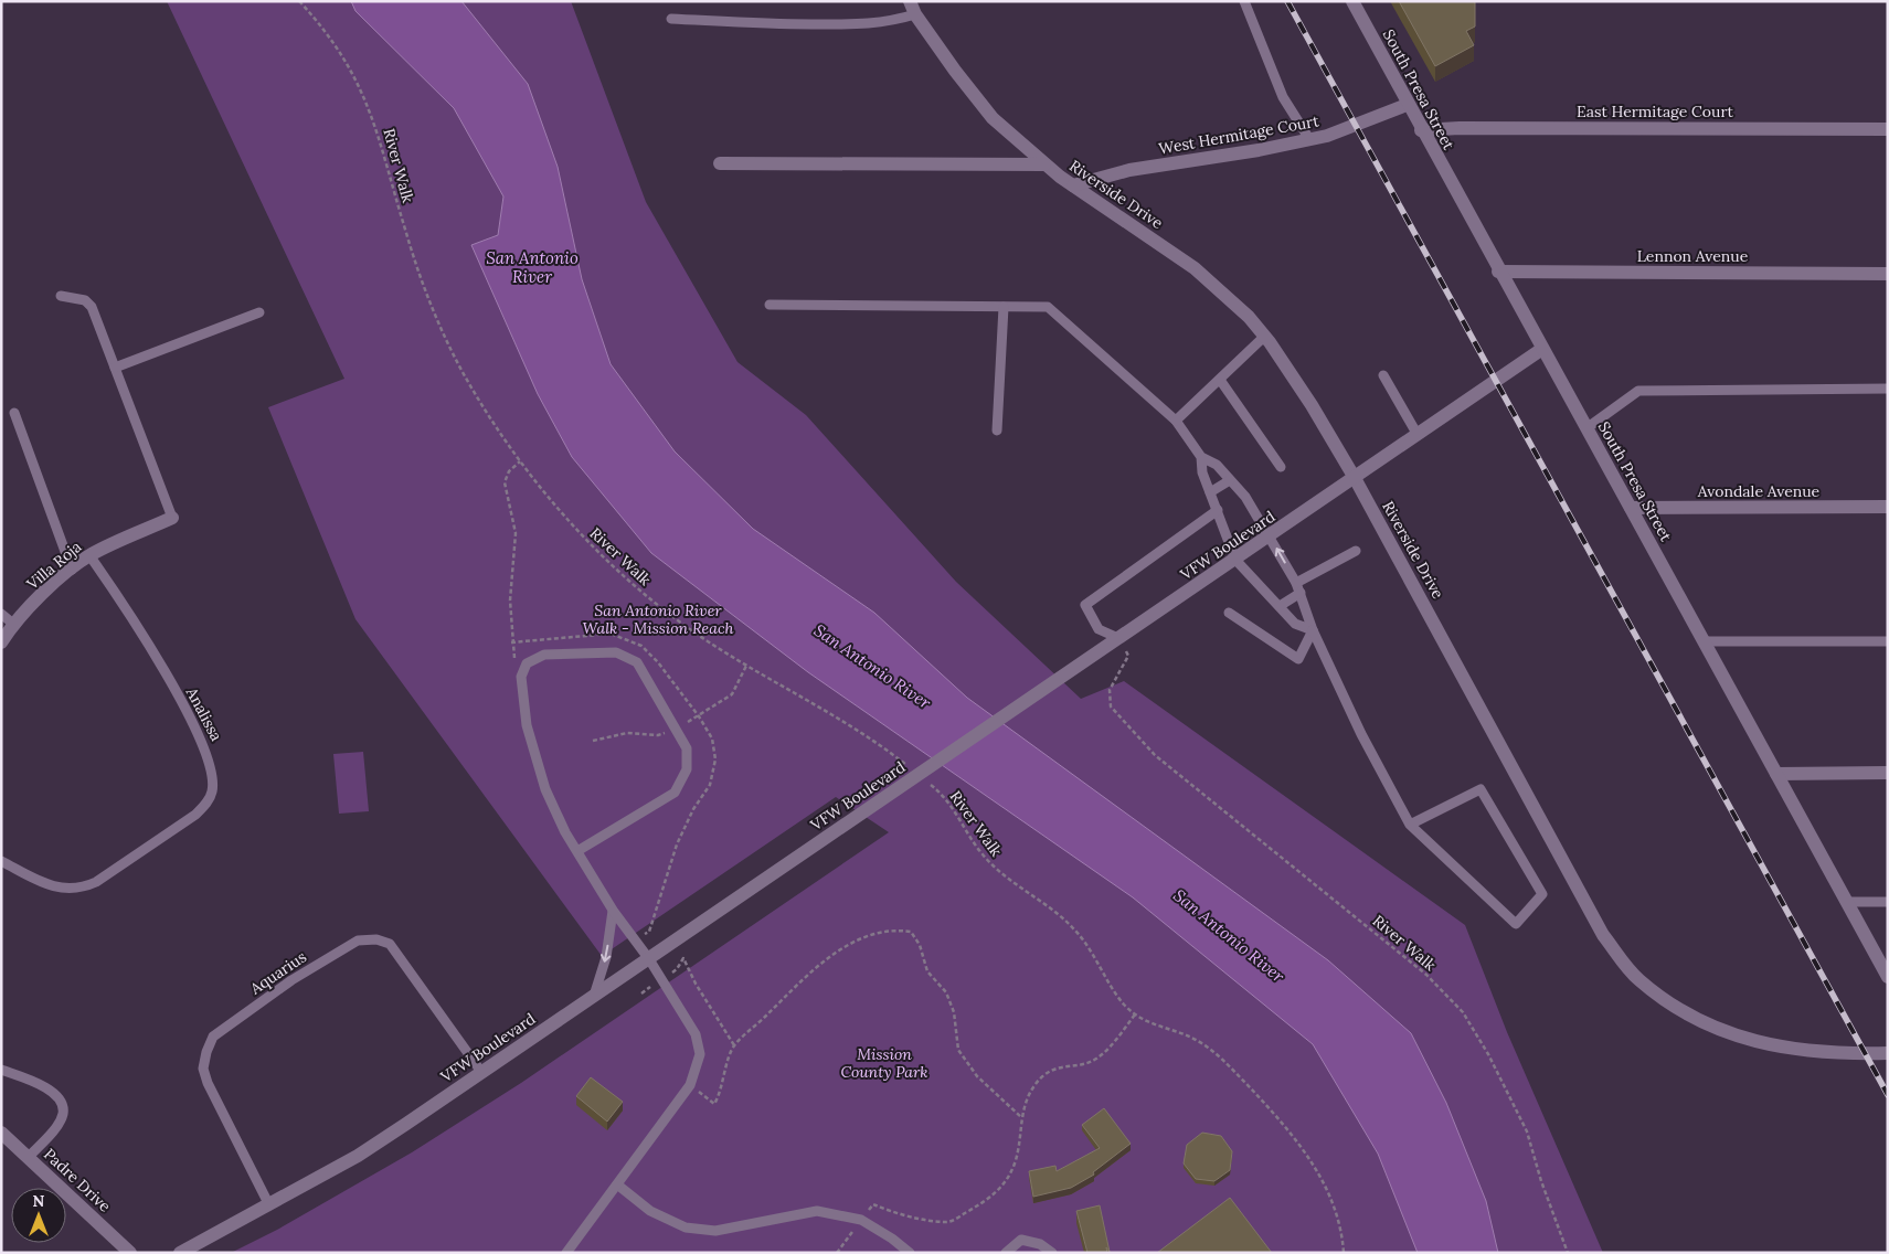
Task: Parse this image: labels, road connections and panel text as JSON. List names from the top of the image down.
{
  "streets": {
    "street": [
      "South Presa Street",
      "East Hermitage Court",
      "West Hermitage Court",
      "Riverside Drive",
      "Lennon Avenue",
      "Avondale Avenue",
      "VFW Boulevard",
      "Villa Roja",
      "Padre Drive"
    ],
    "lane": ["Analissa", "Aquarius"],
    "path": ["River Walk"]
  },
  "crossings": [
    ["South Presa Street", "East Hermitage Court"],
    ["South Presa Street", "West Hermitage Court"],
    ["South Presa Street", "Lennon Avenue"],
    ["South Presa Street", "Avondale Avenue"],
    ["South Presa Street", "VFW Boulevard"],
    ["West Hermitage Court", "Riverside Drive"],
    ["River Walk", "VFW Boulevard"],
    ["Riverside Drive", "VFW Boulevard"],
    ["VFW Boulevard", "Aquarius"],
    ["Villa Roja", "Analissa"]
  ],
  "water": ["San Antonio River"],
  "parks": ["San Antonio River Walk - Mission Reach", "Mission County Park"],
  "north": "top"
}
